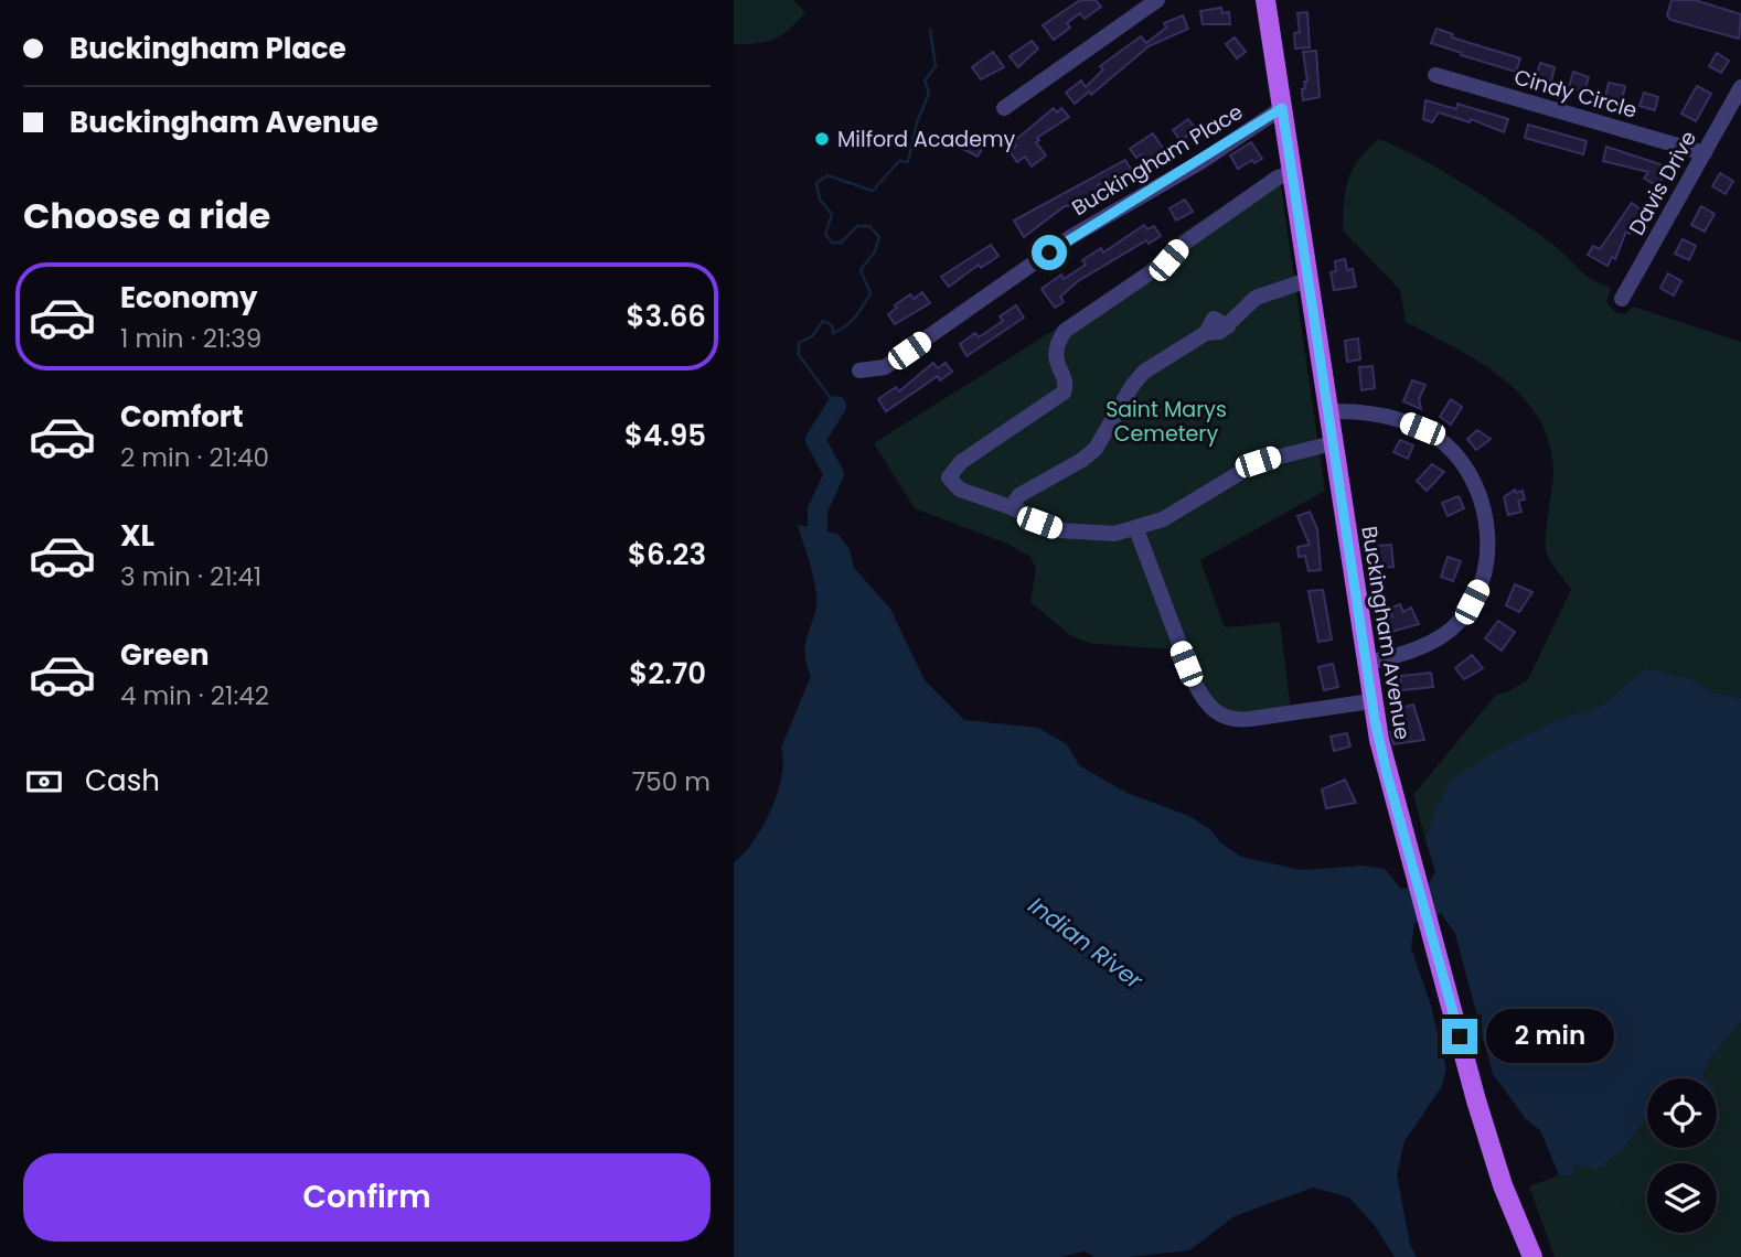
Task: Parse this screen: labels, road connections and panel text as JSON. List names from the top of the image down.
{
  "streets": {
    "main road": ["Buckingham Avenue"],
    "street": ["Cindy Circle", "Buckingham Place", "Davis Drive"]
  },
  "crossings": [
    ["Cindy Circle", "Davis Drive"],
    ["Buckingham Place", "Buckingham Avenue"]
  ],
  "water": ["Indian River"],
  "parks": ["Saint Marys Cemetery"],
  "places": ["Milford Academy"],
  "page": {
    "banner": ["Buckingham Place", "Buckingham Avenue"],
    "heading": "Choose a ride",
    "list": [
      {
        "name": "Economy",
        "note": "1 min · 21:39",
        "value": "$3.66"
      },
      {
        "name": "Comfort",
        "note": "2 min · 21:40",
        "value": "$4.95"
      },
      {
        "name": "XL",
        "note": "3 min · 21:41",
        "value": "$6.23"
      },
      {
        "name": "Green",
        "note": "4 min · 21:42",
        "value": "$2.70"
      }
    ],
    "pay": ["Cash", "750 m"],
    "bubble": "2 min",
    "buttons": "Confirm"
  }
}
